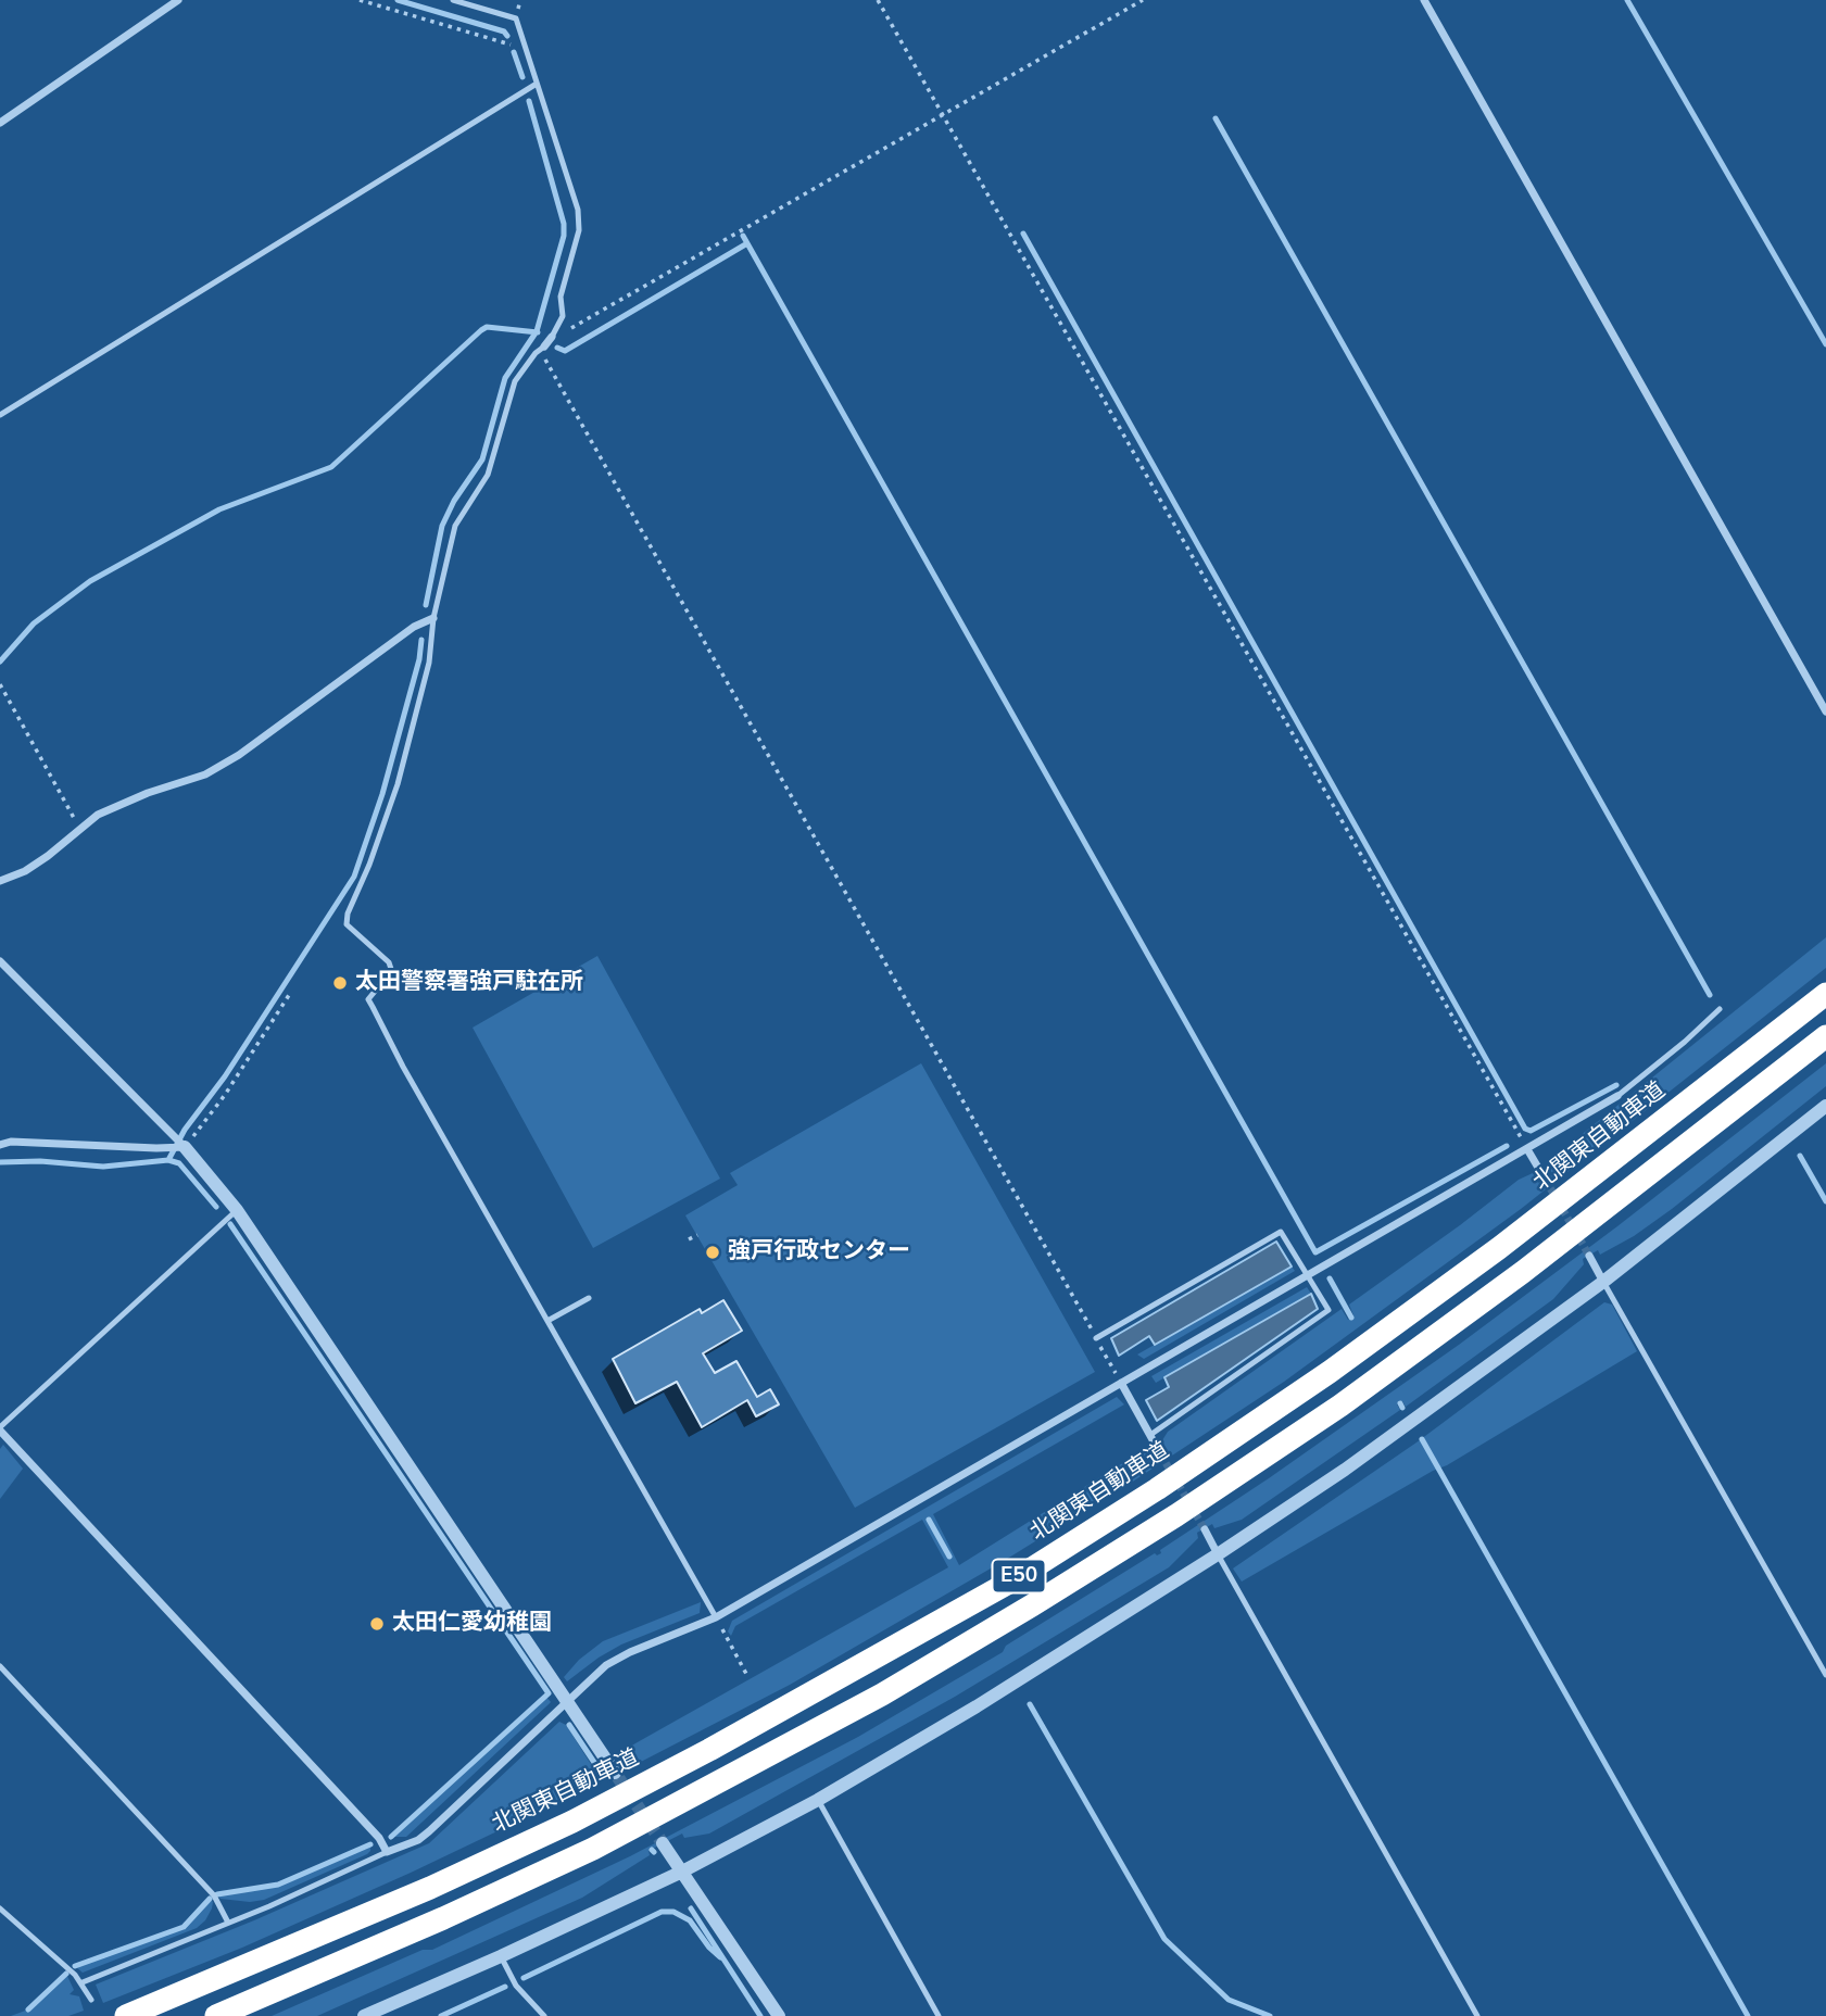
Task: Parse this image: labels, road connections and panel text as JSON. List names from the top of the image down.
{
  "streets": {
    "highway": ["北関東自動車道", "E50"]
  },
  "places": ["太田警察署強戸駐在所", "強戸行政センター", "太田仁愛幼稚園"]
}
